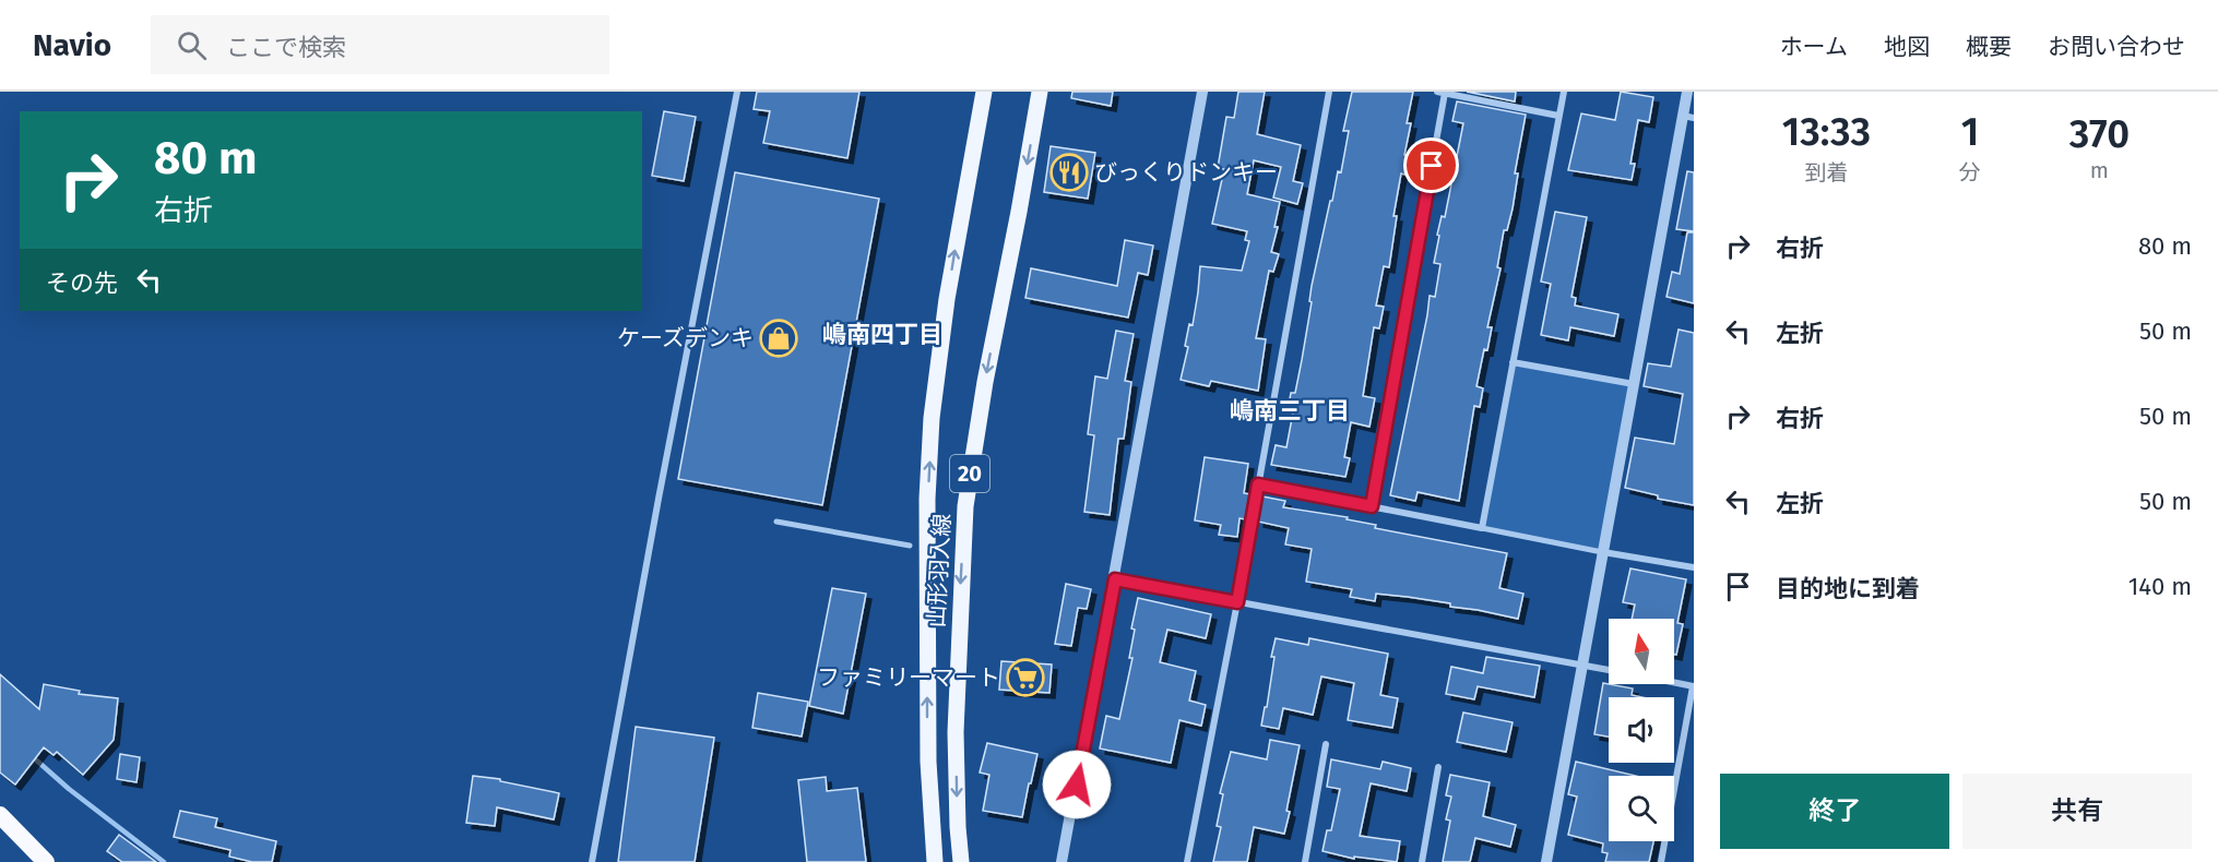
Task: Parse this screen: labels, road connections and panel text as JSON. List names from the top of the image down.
{
  "streets": {
    "main road": ["20", "山形羽入線"]
  },
  "districts": ["嶋南四丁目", "嶋南三丁目"],
  "places": {
    "restaurant": ["びっくりドンキー"],
    "shop": ["ケーズデンキ"],
    "supermarket": ["ファミリーマート"]
  },
  "north": "top",
  "page": {
    "header": "Navio",
    "search": "ここで検索",
    "nav": [
      "ホーム",
      "地図",
      "概要",
      "お問い合わせ"
    ],
    "eta": [
      "13:33",
      "到着",
      "1",
      "分",
      "370",
      "m"
    ],
    "turn": ["80 m", "右折"],
    "list": [
      {
        "name": "右折",
        "value": "80 m"
      },
      {
        "name": "左折",
        "value": "50 m"
      },
      {
        "name": "右折",
        "value": "50 m"
      },
      {
        "name": "左折",
        "value": "50 m"
      },
      {
        "name": "目的地に到着",
        "value": "140 m"
      }
    ],
    "then": "その先",
    "buttons": ["終了", "共有"]
  }
}
